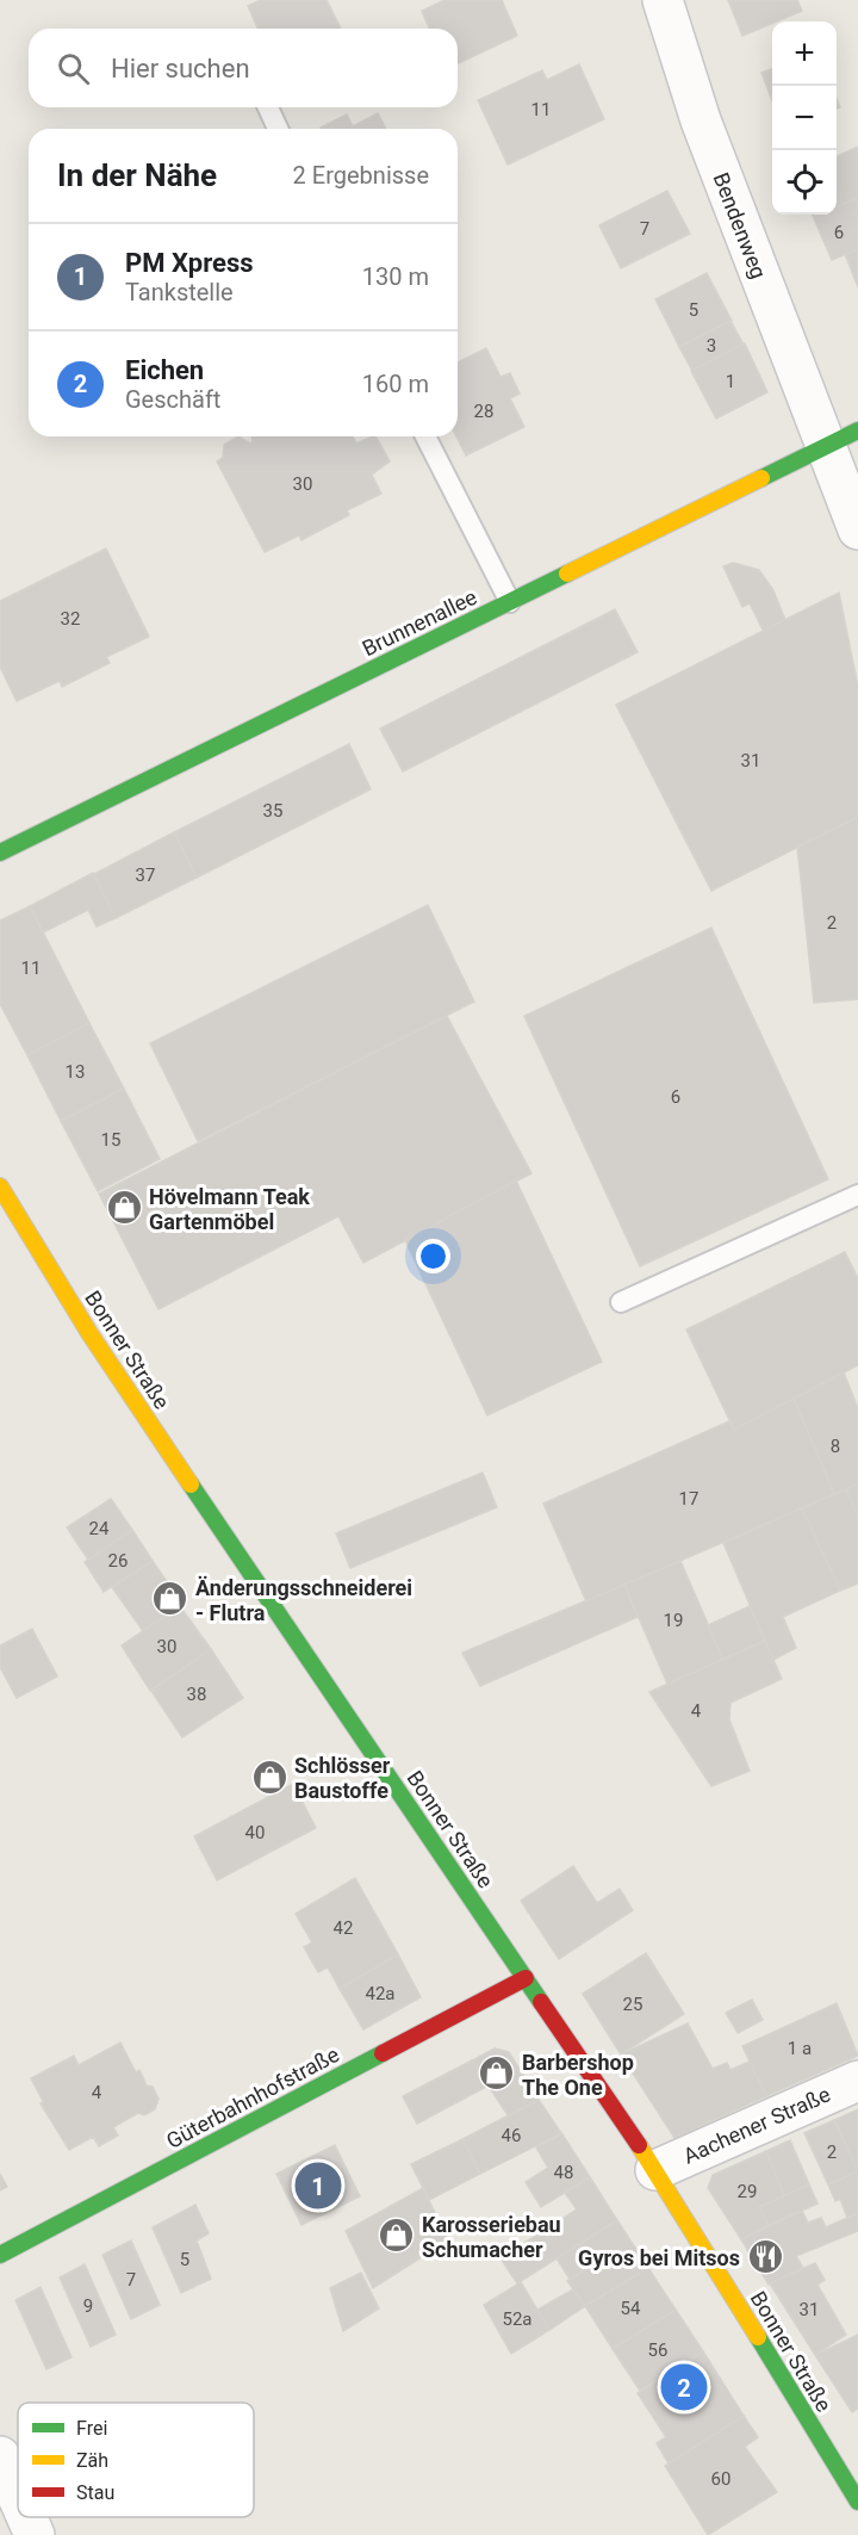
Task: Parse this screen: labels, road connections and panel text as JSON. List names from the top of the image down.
{
  "streets": {
    "street": [
      "Bendenweg",
      "Brunnenallee",
      "Bonner Straße",
      "Güterbahnhofstraße",
      "Aachener Straße"
    ]
  },
  "crossings": [
    ["Bendenweg", "Brunnenallee"],
    ["Bonner Straße", "Güterbahnhofstraße"],
    ["Bonner Straße", "Aachener Straße"]
  ],
  "places": {
    "shop": [
      "Hövelmann Teak Gartenmöbel",
      "Änderungsschneiderei - Flutra",
      "Schlösser Baustoffe",
      "Barbershop The One",
      "Karosseriebau Schumacher"
    ],
    "restaurant": ["Gyros bei Mitsos"]
  },
  "house_numbers": [
    "11",
    "7",
    "6",
    "5",
    "3",
    "1",
    "28",
    "30",
    "32",
    "31",
    "35",
    "37",
    "2",
    "11",
    "13",
    "6",
    "15",
    "8",
    "17",
    "24",
    "26",
    "19",
    "30",
    "38",
    "4",
    "40",
    "42",
    "42a",
    "25",
    "1 a",
    "4",
    "46",
    "2",
    "48",
    "29",
    "5",
    "7",
    "9",
    "54",
    "31",
    "52a",
    "56",
    "60"
  ],
  "legend": ["Frei", "Zäh", "Stau"],
  "page": {
    "map_buttons": ["+", "−"],
    "search": "Hier suchen",
    "heading": ["In der Nähe", "2 Ergebnisse"],
    "list": [
      {
        "mark": "1",
        "name": "PM Xpress",
        "note": "Tankstelle",
        "value": "130 m"
      },
      {
        "mark": "2",
        "name": "Eichen",
        "note": "Geschäft",
        "value": "160 m"
      }
    ],
    "pins": ["1", "2"]
  }
}
